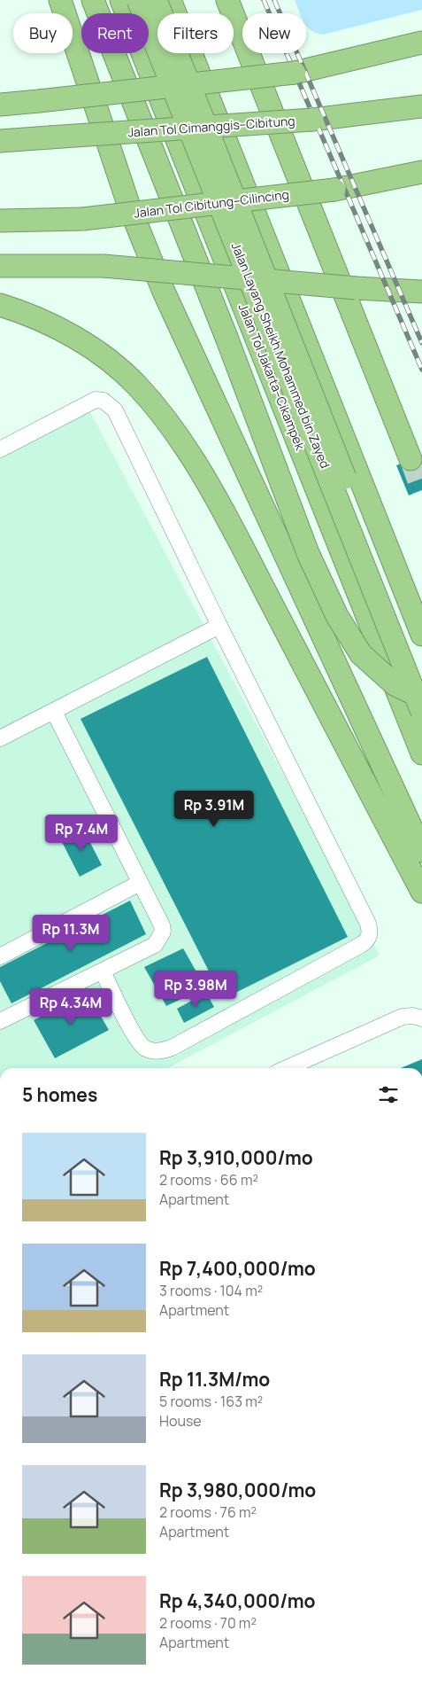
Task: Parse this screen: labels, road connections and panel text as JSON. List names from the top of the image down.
{
  "streets": {
    "highway": [
      "Jalan Tol Cimanggis–Cibitung",
      "Jalan Tol Cibitung–Cilincing",
      "Jalan Layang Sheikh Mohammed bin Zayed",
      "Jalan Tol Jakarta–Cikampek"
    ]
  },
  "page": {
    "chip": [
      "Buy",
      "Rent",
      "Filters",
      "New"
    ],
    "price": [
      "Rp 3.91M",
      "Rp 7.4M",
      "Rp 11.3M",
      "Rp 3.98M",
      "Rp 4.34M"
    ],
    "heading": "5 homes",
    "list": [
      {
        "name": "Rp 3,910,000/mo",
        "note": "2 rooms · 66 m² · Apartment"
      },
      {
        "name": "Rp 7,400,000/mo",
        "note": "3 rooms · 104 m² · Apartment"
      },
      {
        "name": "Rp 11.3M/mo",
        "note": "5 rooms · 163 m² · House"
      },
      {
        "name": "Rp 3,980,000/mo",
        "note": "2 rooms · 76 m² · Apartment"
      },
      {
        "name": "Rp 4,340,000/mo",
        "note": "2 rooms · 70 m² · Apartment"
      }
    ]
  }
}
